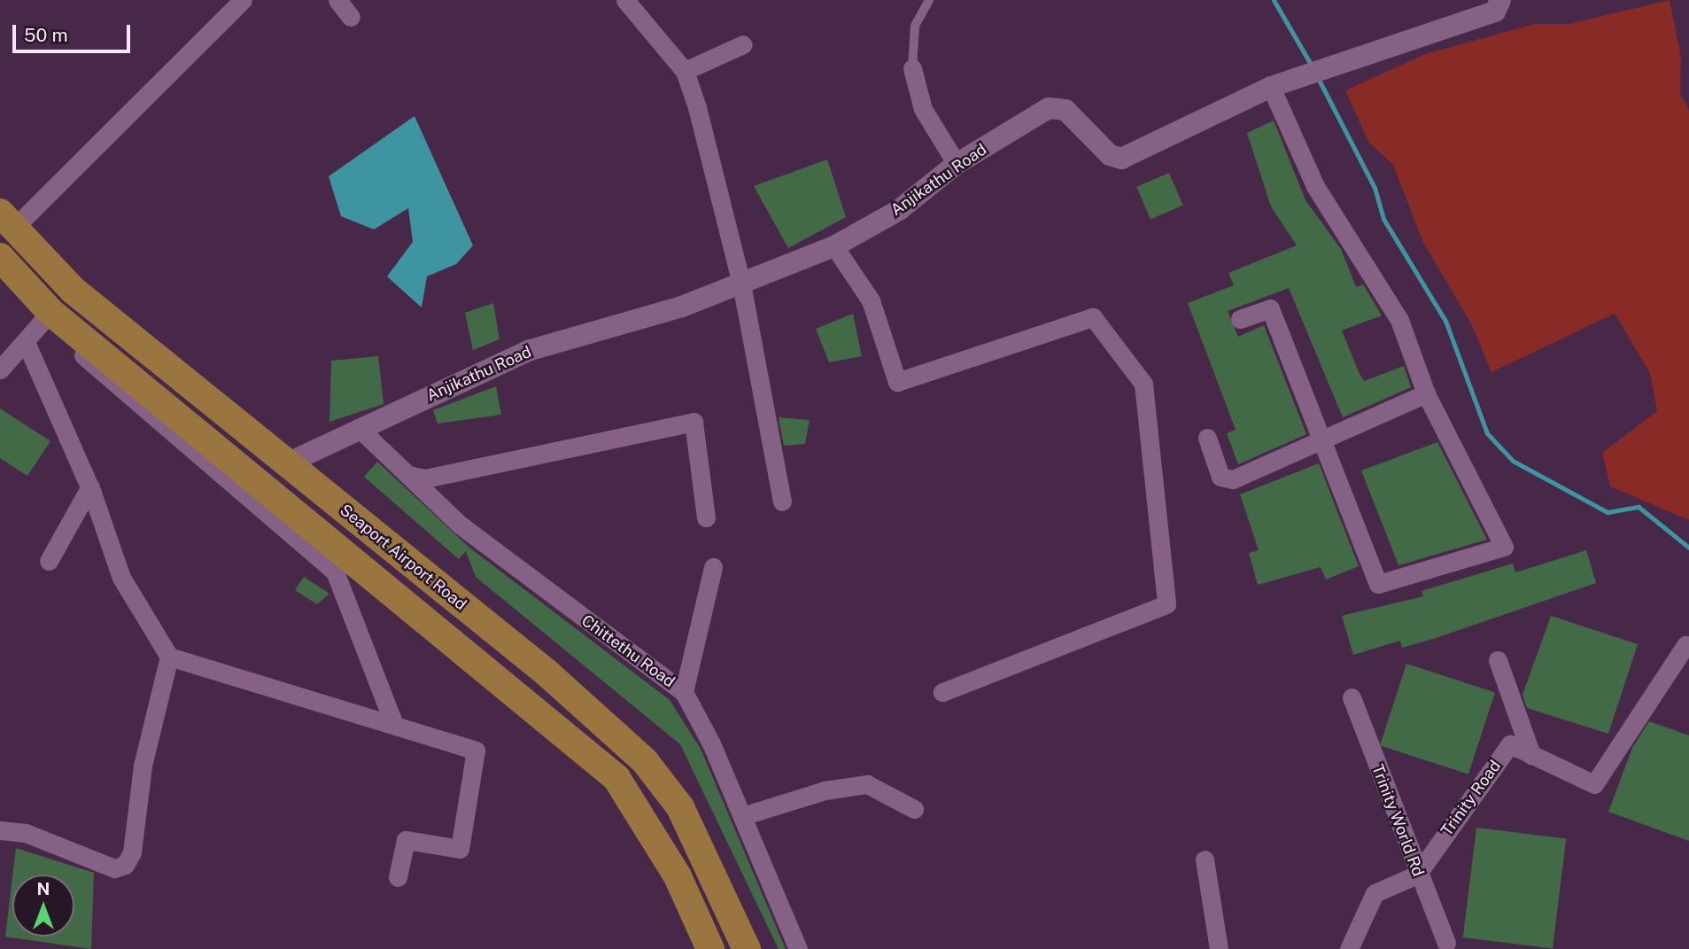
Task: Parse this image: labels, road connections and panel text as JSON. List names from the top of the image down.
{
  "streets": {
    "main road": ["Seaport Airport Road"],
    "street": [
      "Anjikathu Road",
      "Chittethu Road",
      "Trinity Road",
      "Trinity World Rd"
    ]
  },
  "crossings": [
    ["Anjikathu Road", "Seaport Airport Road"],
    ["Anjikathu Road", "Chittethu Road"],
    ["Trinity Road", "Trinity World Rd"]
  ],
  "scale_bar": "50 m",
  "north": "top"
}
